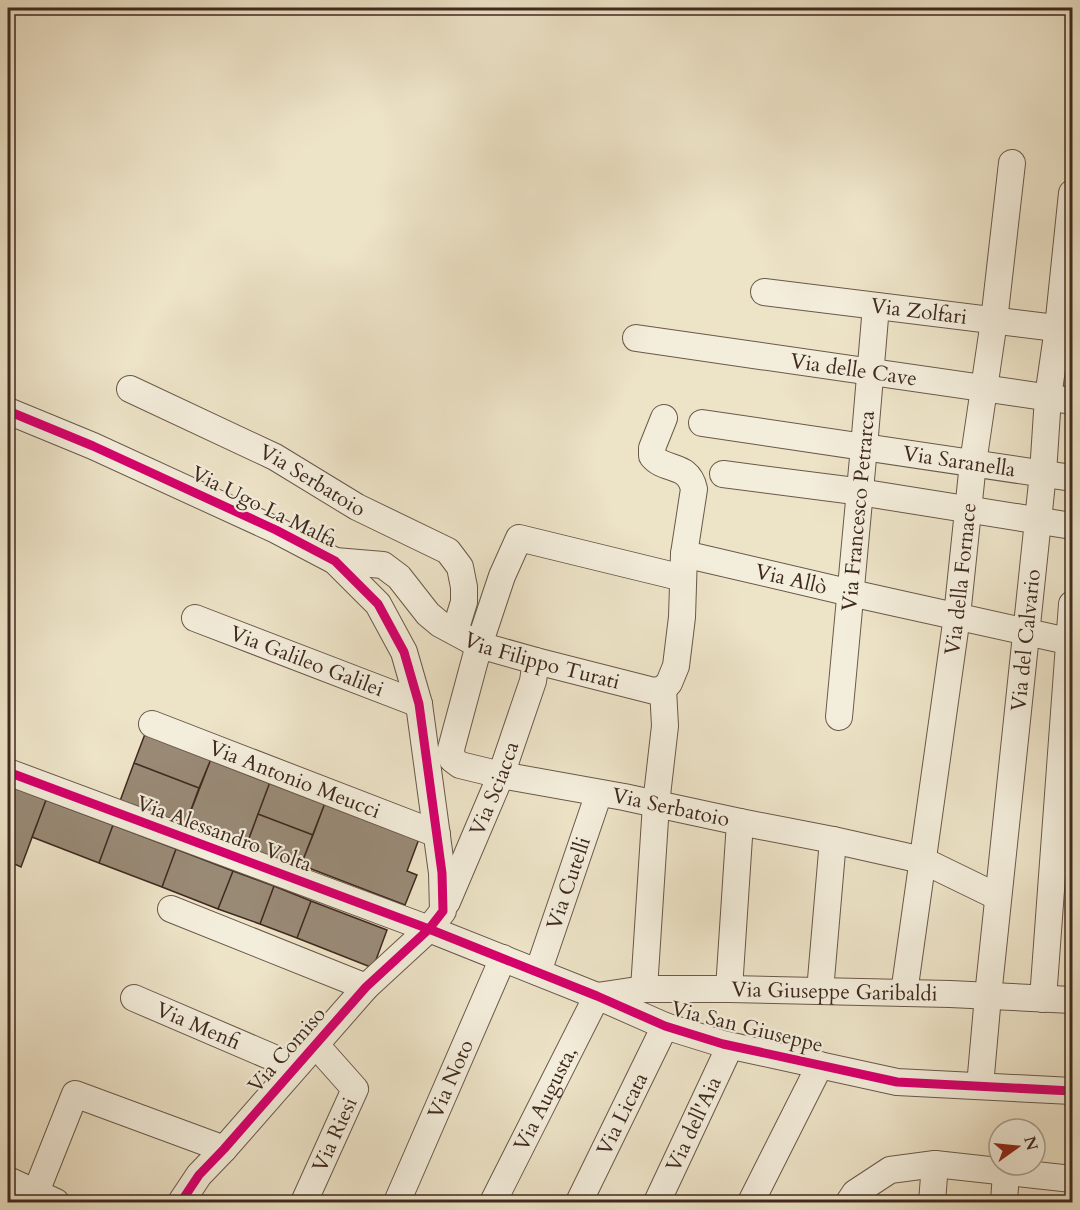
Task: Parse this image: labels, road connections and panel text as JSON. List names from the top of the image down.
{
  "streets": {
    "street": [
      "Via Zolfari",
      "Via delle Cave",
      "Via Saranella",
      "Via Serbatoio",
      "Via Ugo La Malfa",
      "Via Francesco Petrarca",
      "Via della Fornace",
      "Via Allò",
      "Via del Calvario",
      "Via Filippo Turati",
      "Via Galileo Galilei",
      "Via Antonio Meucci",
      "Via Sciacca",
      "Via Alessandro Volta",
      "Via Cutelli",
      "Via Giuseppe Garibaldi",
      "Via Menfi",
      "Via San Giuseppe",
      "Via Comiso",
      "Via Noto",
      "Via Augusta,",
      "Via Licata",
      "Via dell'Aia",
      "Via Riesi"
    ]
  },
  "crossings": [
    ["Via Zolfari", "Via Francesco Petrarca"],
    ["Via Zolfari", "Via della Fornace"],
    ["Via Zolfari", "Via del Calvario"],
    ["Via delle Cave", "Via Francesco Petrarca"],
    ["Via delle Cave", "Via della Fornace"],
    ["Via delle Cave", "Via del Calvario"],
    ["Via Saranella", "Via Francesco Petrarca"],
    ["Via Saranella", "Via della Fornace"],
    ["Via Saranella", "Via del Calvario"],
    ["Via Serbatoio", "Via della Fornace"],
    ["Via Serbatoio", "Via Allò"],
    ["Via Serbatoio", "Via del Calvario"],
    ["Via Serbatoio", "Via Filippo Turati"],
    ["Via Serbatoio", "Via Sciacca"],
    ["Via Serbatoio", "Via Cutelli"],
    ["Via Ugo La Malfa", "Via Filippo Turati"],
    ["Via Ugo La Malfa", "Via Galileo Galilei"],
    ["Via Ugo La Malfa", "Via Antonio Meucci"],
    ["Via Ugo La Malfa", "Via Sciacca"],
    ["Via Ugo La Malfa", "Via Alessandro Volta"],
    ["Via Ugo La Malfa", "Via San Giuseppe"],
    ["Via Ugo La Malfa", "Via Comiso"],
    ["Via Francesco Petrarca", "Via Allò"],
    ["Via della Fornace", "Via Allò"],
    ["Via della Fornace", "Via Giuseppe Garibaldi"],
    ["Via Allò", "Via del Calvario"],
    ["Via Allò", "Via Filippo Turati"],
    ["Via del Calvario", "Via Giuseppe Garibaldi"],
    ["Via del Calvario", "Via San Giuseppe"],
    ["Via Filippo Turati", "Via Sciacca"],
    ["Via Sciacca", "Via Alessandro Volta"],
    ["Via Sciacca", "Via San Giuseppe"],
    ["Via Sciacca", "Via Comiso"],
    ["Via Alessandro Volta", "Via San Giuseppe"],
    ["Via Alessandro Volta", "Via Comiso"],
    ["Via Cutelli", "Via San Giuseppe"],
    ["Via Giuseppe Garibaldi", "Via San Giuseppe"],
    ["Via Giuseppe Garibaldi", "Via Augusta,"],
    ["Via Menfi", "Via Comiso"],
    ["Via San Giuseppe", "Via Comiso"],
    ["Via San Giuseppe", "Via Noto"],
    ["Via San Giuseppe", "Via Augusta,"],
    ["Via San Giuseppe", "Via Licata"],
    ["Via San Giuseppe", "Via dell'Aia"],
    ["Via Comiso", "Via Riesi"]
  ],
  "north": "right"
}
